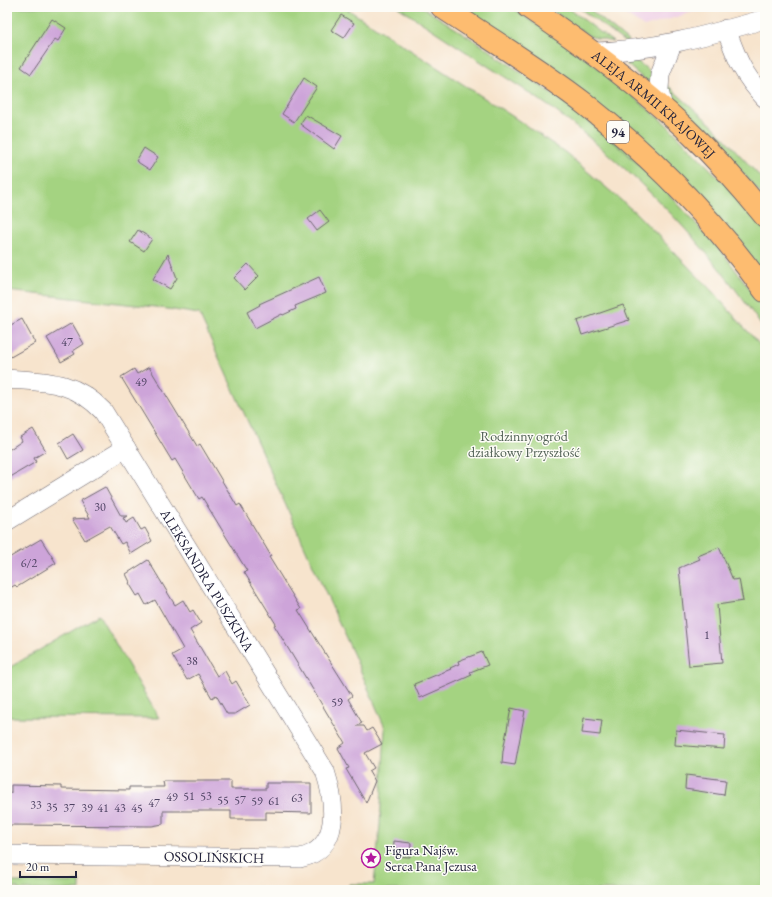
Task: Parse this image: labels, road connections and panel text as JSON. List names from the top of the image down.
{
  "streets": {
    "main road": ["ALEJA ARMII KRAJOWEJ", "94"],
    "street": ["ALEKSANDRA PUSZKINA", "OSSOLIŃSKICH"]
  },
  "crossings": [
    ["ALEKSANDRA PUSZKINA", "OSSOLIŃSKICH"]
  ],
  "parks": ["Rodzinny ogród działkowy Przyszłość"],
  "places": {
    "place": ["Figura Najśw. Serca Pana Jezusa"]
  },
  "house_numbers": [
    "47",
    "49",
    "30",
    "6/2",
    "1",
    "38",
    "59",
    "51",
    "53",
    "49",
    "63",
    "55",
    "57",
    "59",
    "61",
    "47",
    "33",
    "35",
    "37",
    "39",
    "41",
    "43",
    "45"
  ],
  "scale_bar": "20 m"
}
